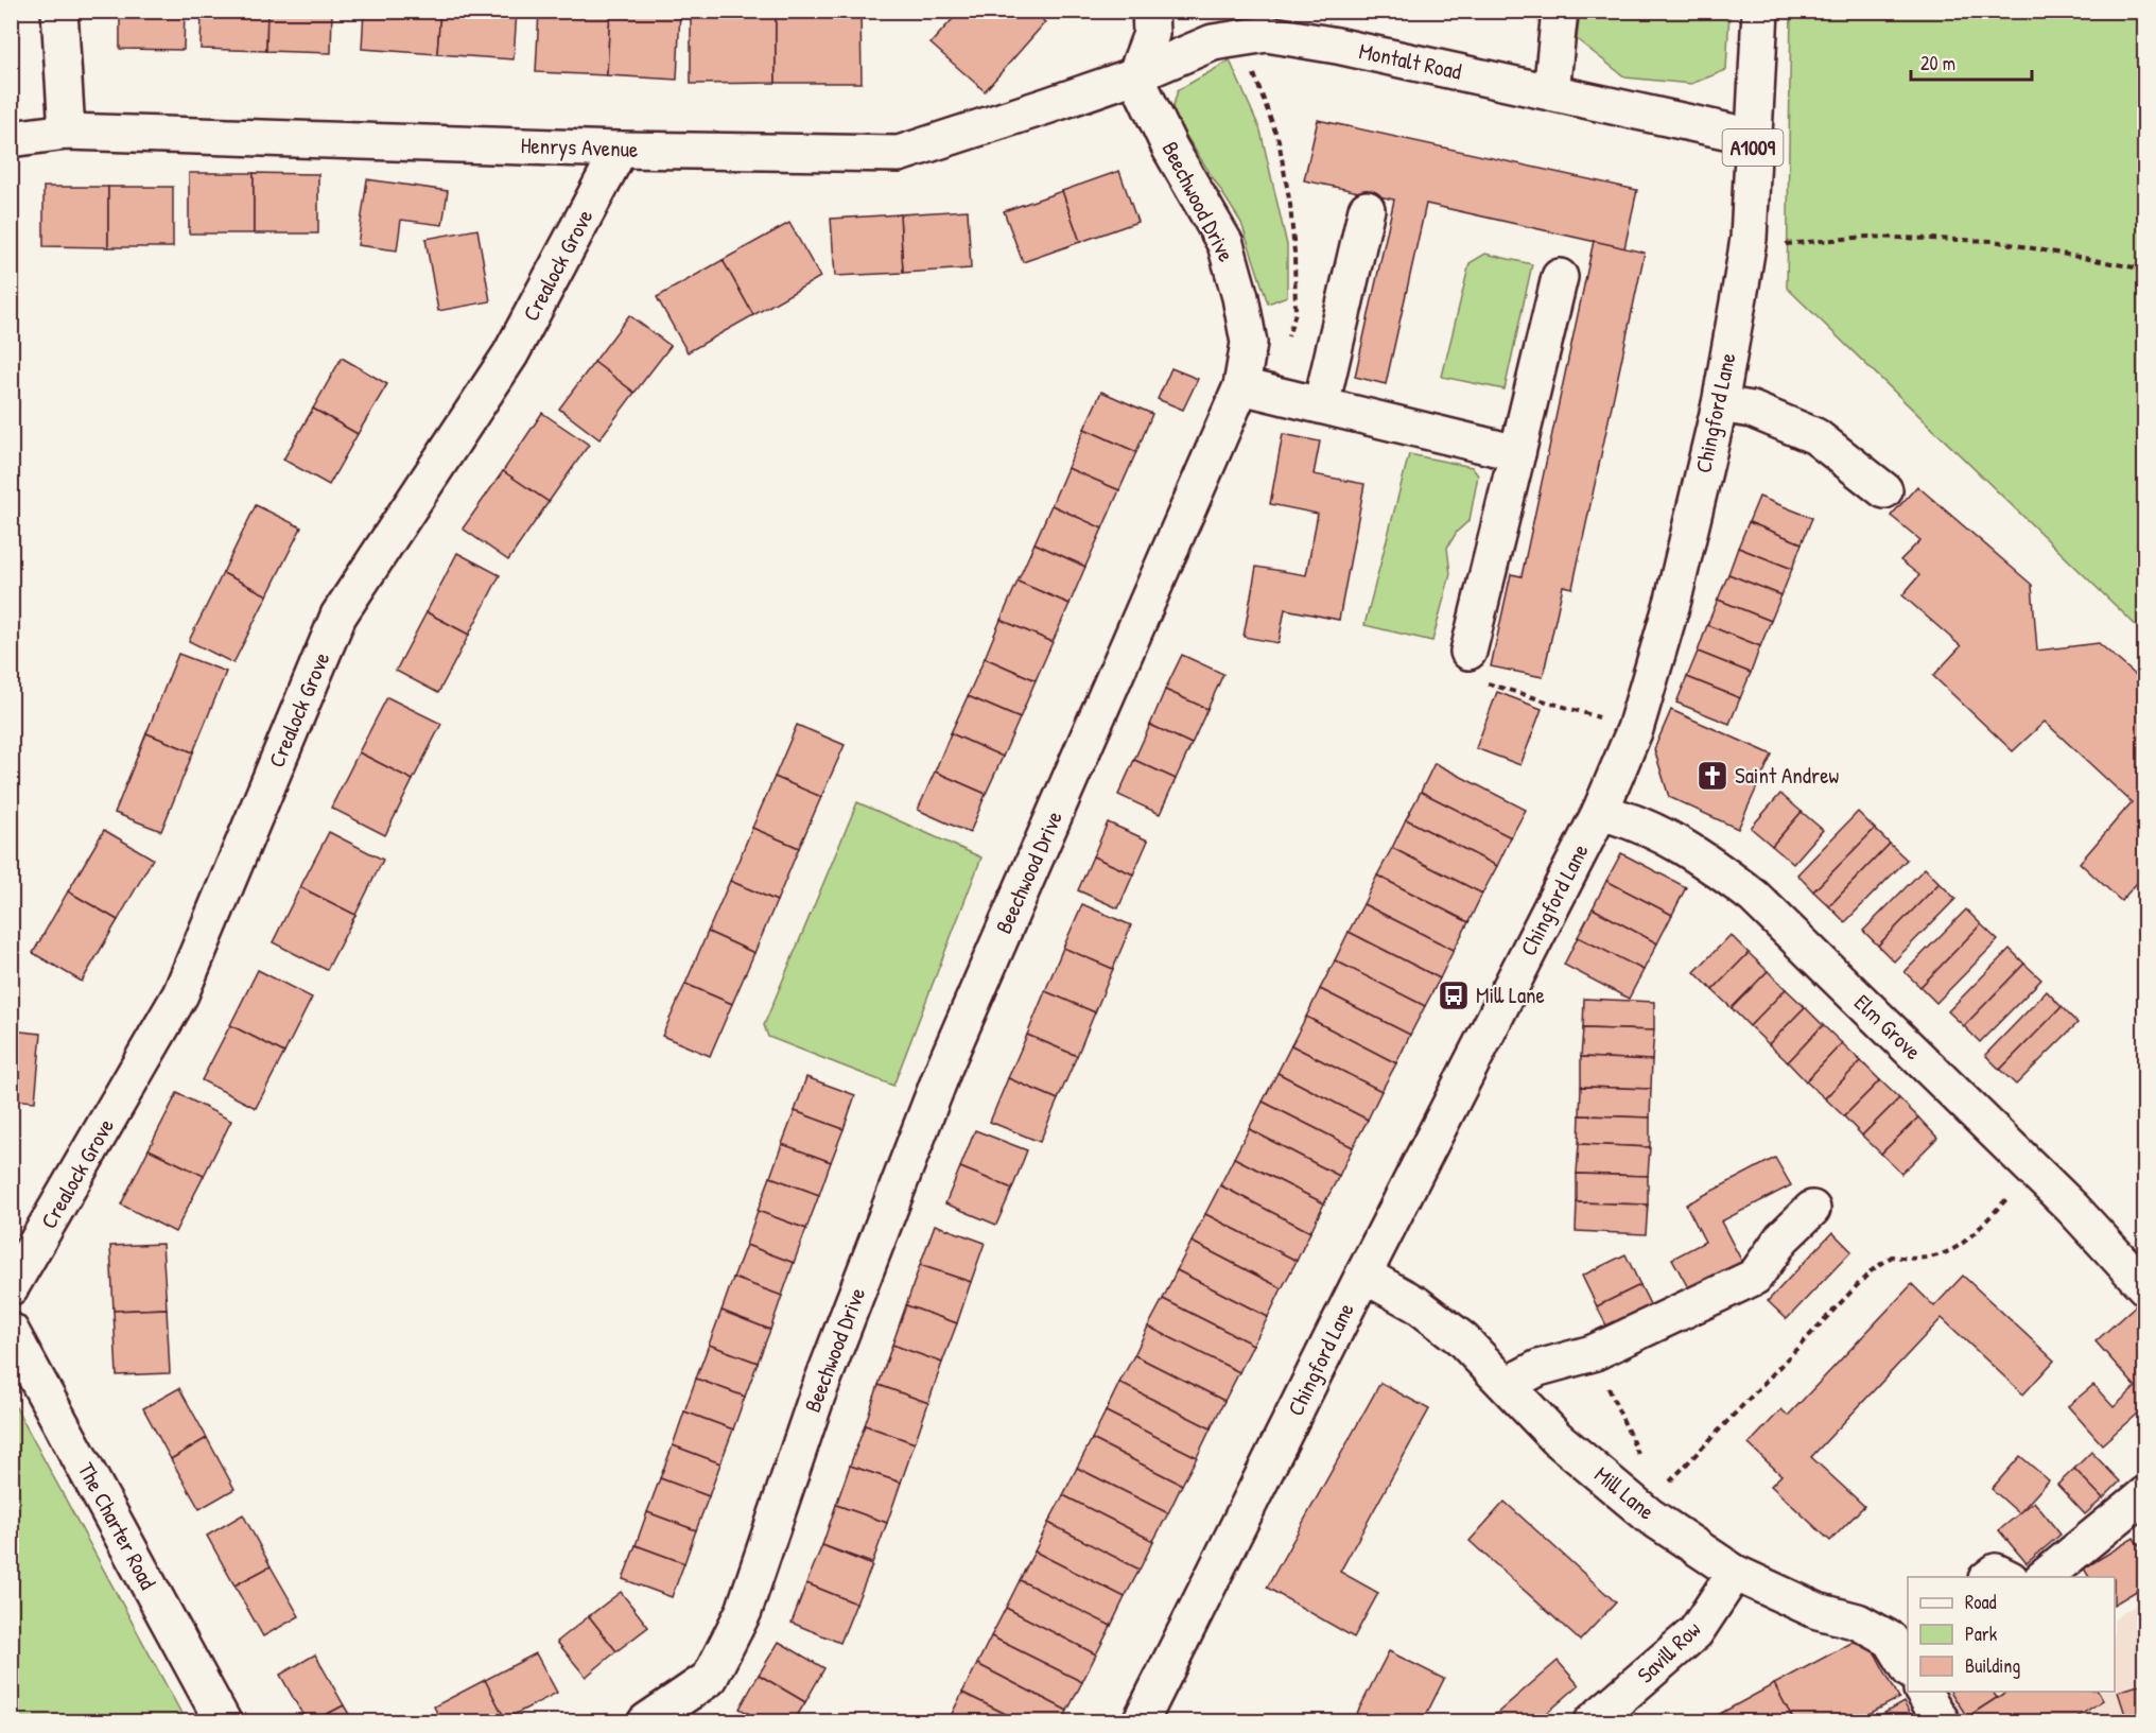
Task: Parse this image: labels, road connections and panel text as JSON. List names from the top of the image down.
{
  "streets": {
    "street": [
      "Montalt Road",
      "Henrys Avenue",
      "A1009",
      "Beechwood Drive",
      "Crealock Grove",
      "Chingford Lane",
      "Elm Grove",
      "Mill Lane",
      "The Charter Road",
      "Savill Row"
    ]
  },
  "crossings": [
    ["Montalt Road", "Henrys Avenue"],
    ["Montalt Road", "Beechwood Drive"],
    ["Montalt Road", "Chingford Lane"],
    ["Henrys Avenue", "Beechwood Drive"],
    ["Henrys Avenue", "Crealock Grove"],
    ["Chingford Lane", "Elm Grove"],
    ["Chingford Lane", "Mill Lane"],
    ["Mill Lane", "Savill Row"]
  ],
  "places": {
    "church": ["Saint Andrew"],
    "bus stop": ["Mill Lane"]
  },
  "legend": ["Road", "Park", "Building"],
  "scale_bar": "20 m"
}
